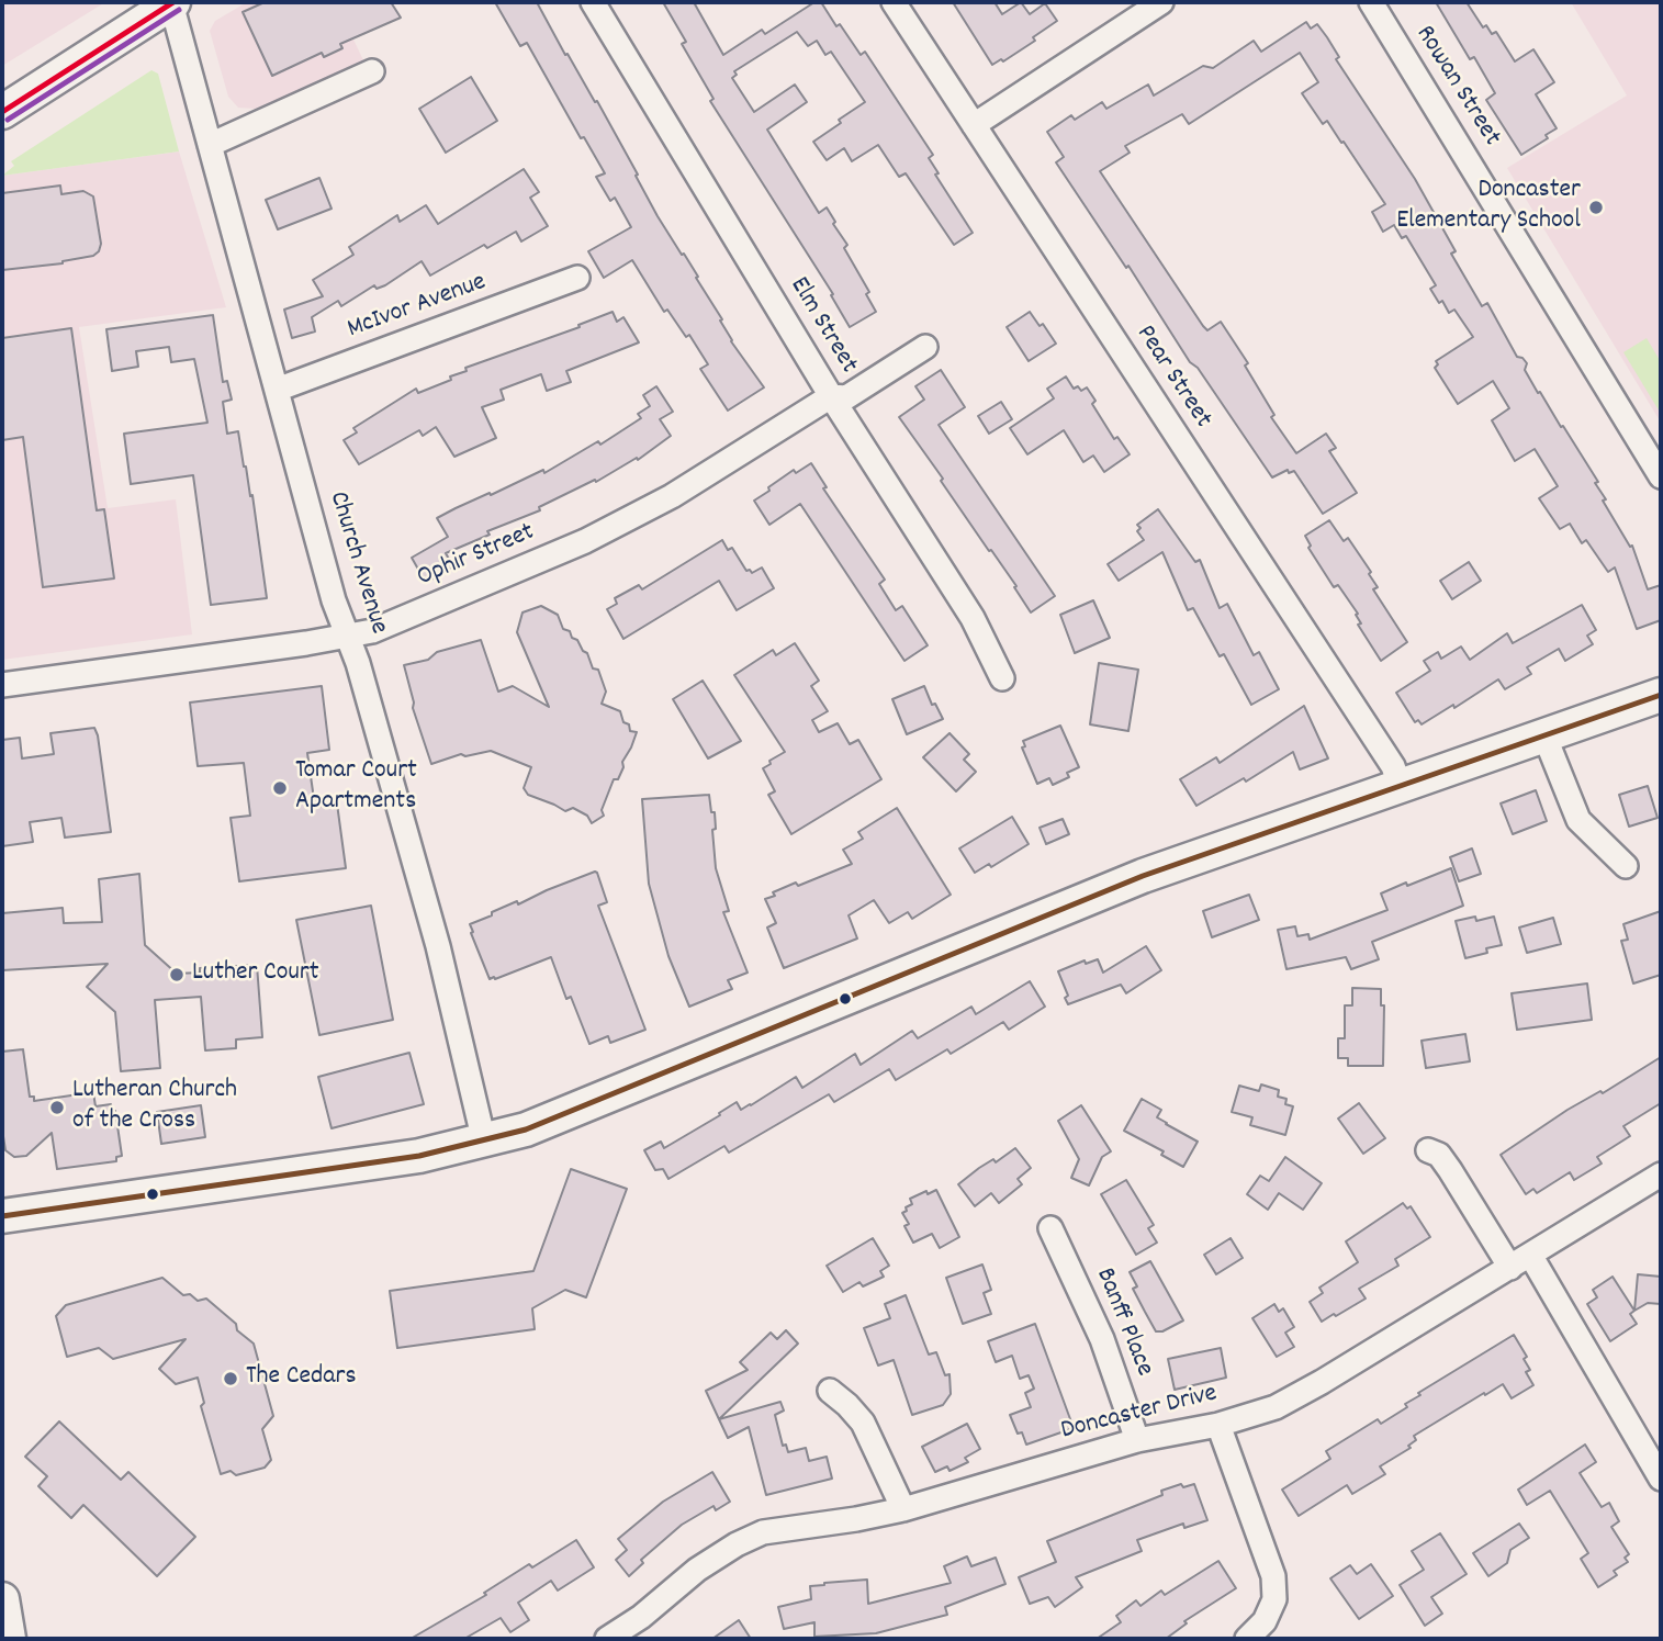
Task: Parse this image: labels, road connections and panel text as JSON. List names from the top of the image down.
{
  "streets": {
    "street": [
      "Rowan Street",
      "McIvor Avenue",
      "Elm Street",
      "Pear Street",
      "Ophir Street",
      "Church Avenue",
      "Banff Place",
      "Doncaster Drive"
    ]
  },
  "crossings": [
    ["McIvor Avenue", "Church Avenue"],
    ["Elm Street", "Ophir Street"],
    ["Ophir Street", "Church Avenue"],
    ["Banff Place", "Doncaster Drive"]
  ],
  "places": [
    "Doncaster Elementary School",
    "Tomar Court Apartments",
    "Luther Court",
    "Lutheran Church of the Cross",
    "The Cedars"
  ]
}
